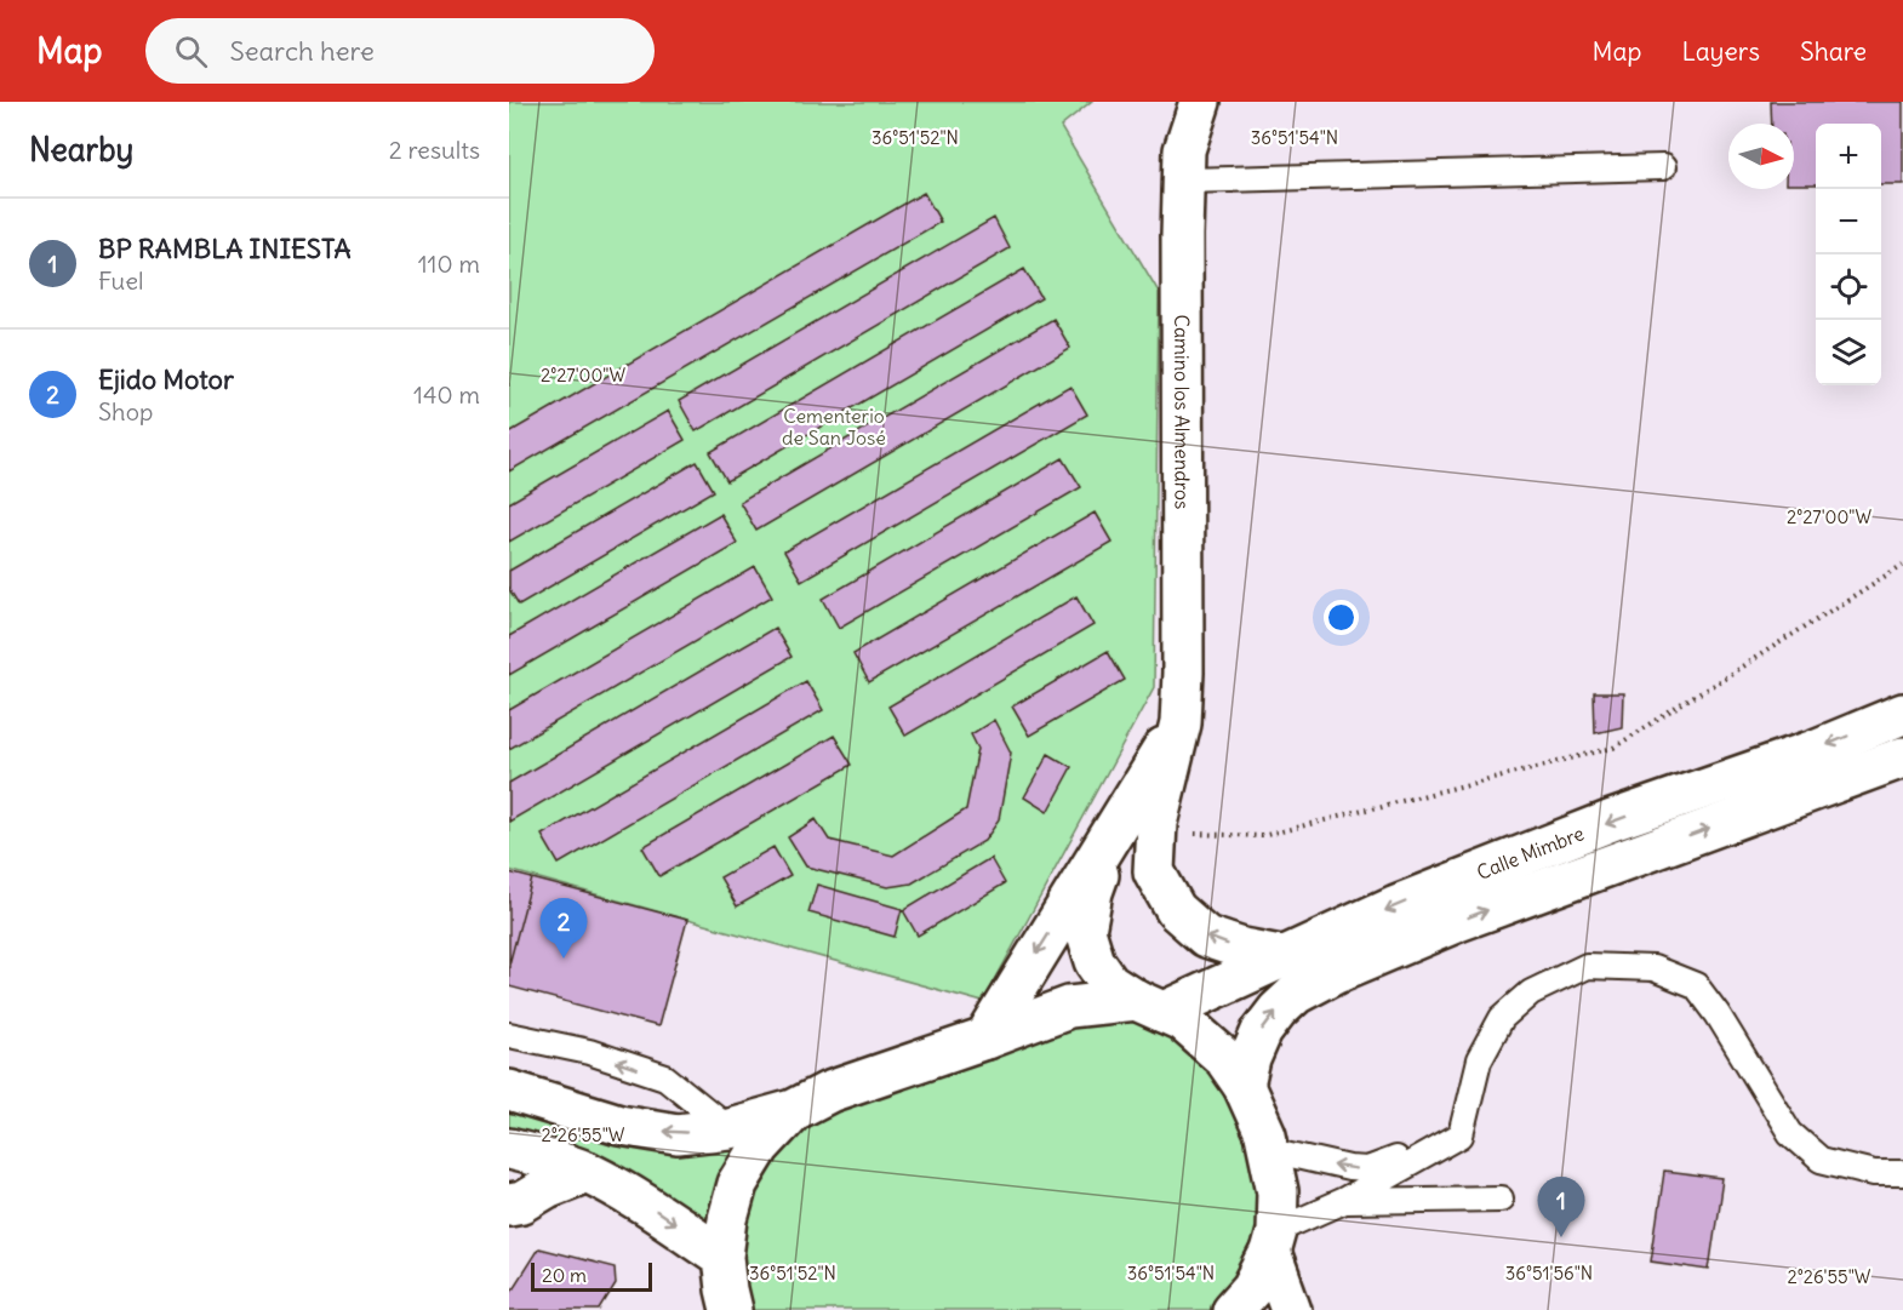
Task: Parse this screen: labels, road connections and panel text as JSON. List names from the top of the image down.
{
  "streets": {
    "main road": ["Camino los Almendros", "Calle Mimbre"]
  },
  "crossings": [
    ["Camino los Almendros", "Calle Mimbre"]
  ],
  "parks": ["Cementerio de San José"],
  "scale_bar": "20 m",
  "north": "right",
  "page": {
    "header": "Map",
    "search": "Search here",
    "nav": ["Map", "Layers", "Share"],
    "heading": ["Nearby", "2 results"],
    "map_buttons": ["+", "−"],
    "list": [
      {
        "mark": "1",
        "name": "BP RAMBLA INIESTA",
        "note": "Fuel",
        "value": "110 m"
      },
      {
        "mark": "2",
        "name": "Ejido Motor",
        "note": "Shop",
        "value": "140 m"
      }
    ],
    "pins": ["2", "1"],
    "scale": "20 m"
  },
  "coordinates": [
    "36°51'52\"N",
    "36°51'54\"N",
    "2°27'00\"W",
    "2°26'55\"W",
    "36°51'56\"N"
  ]
}
